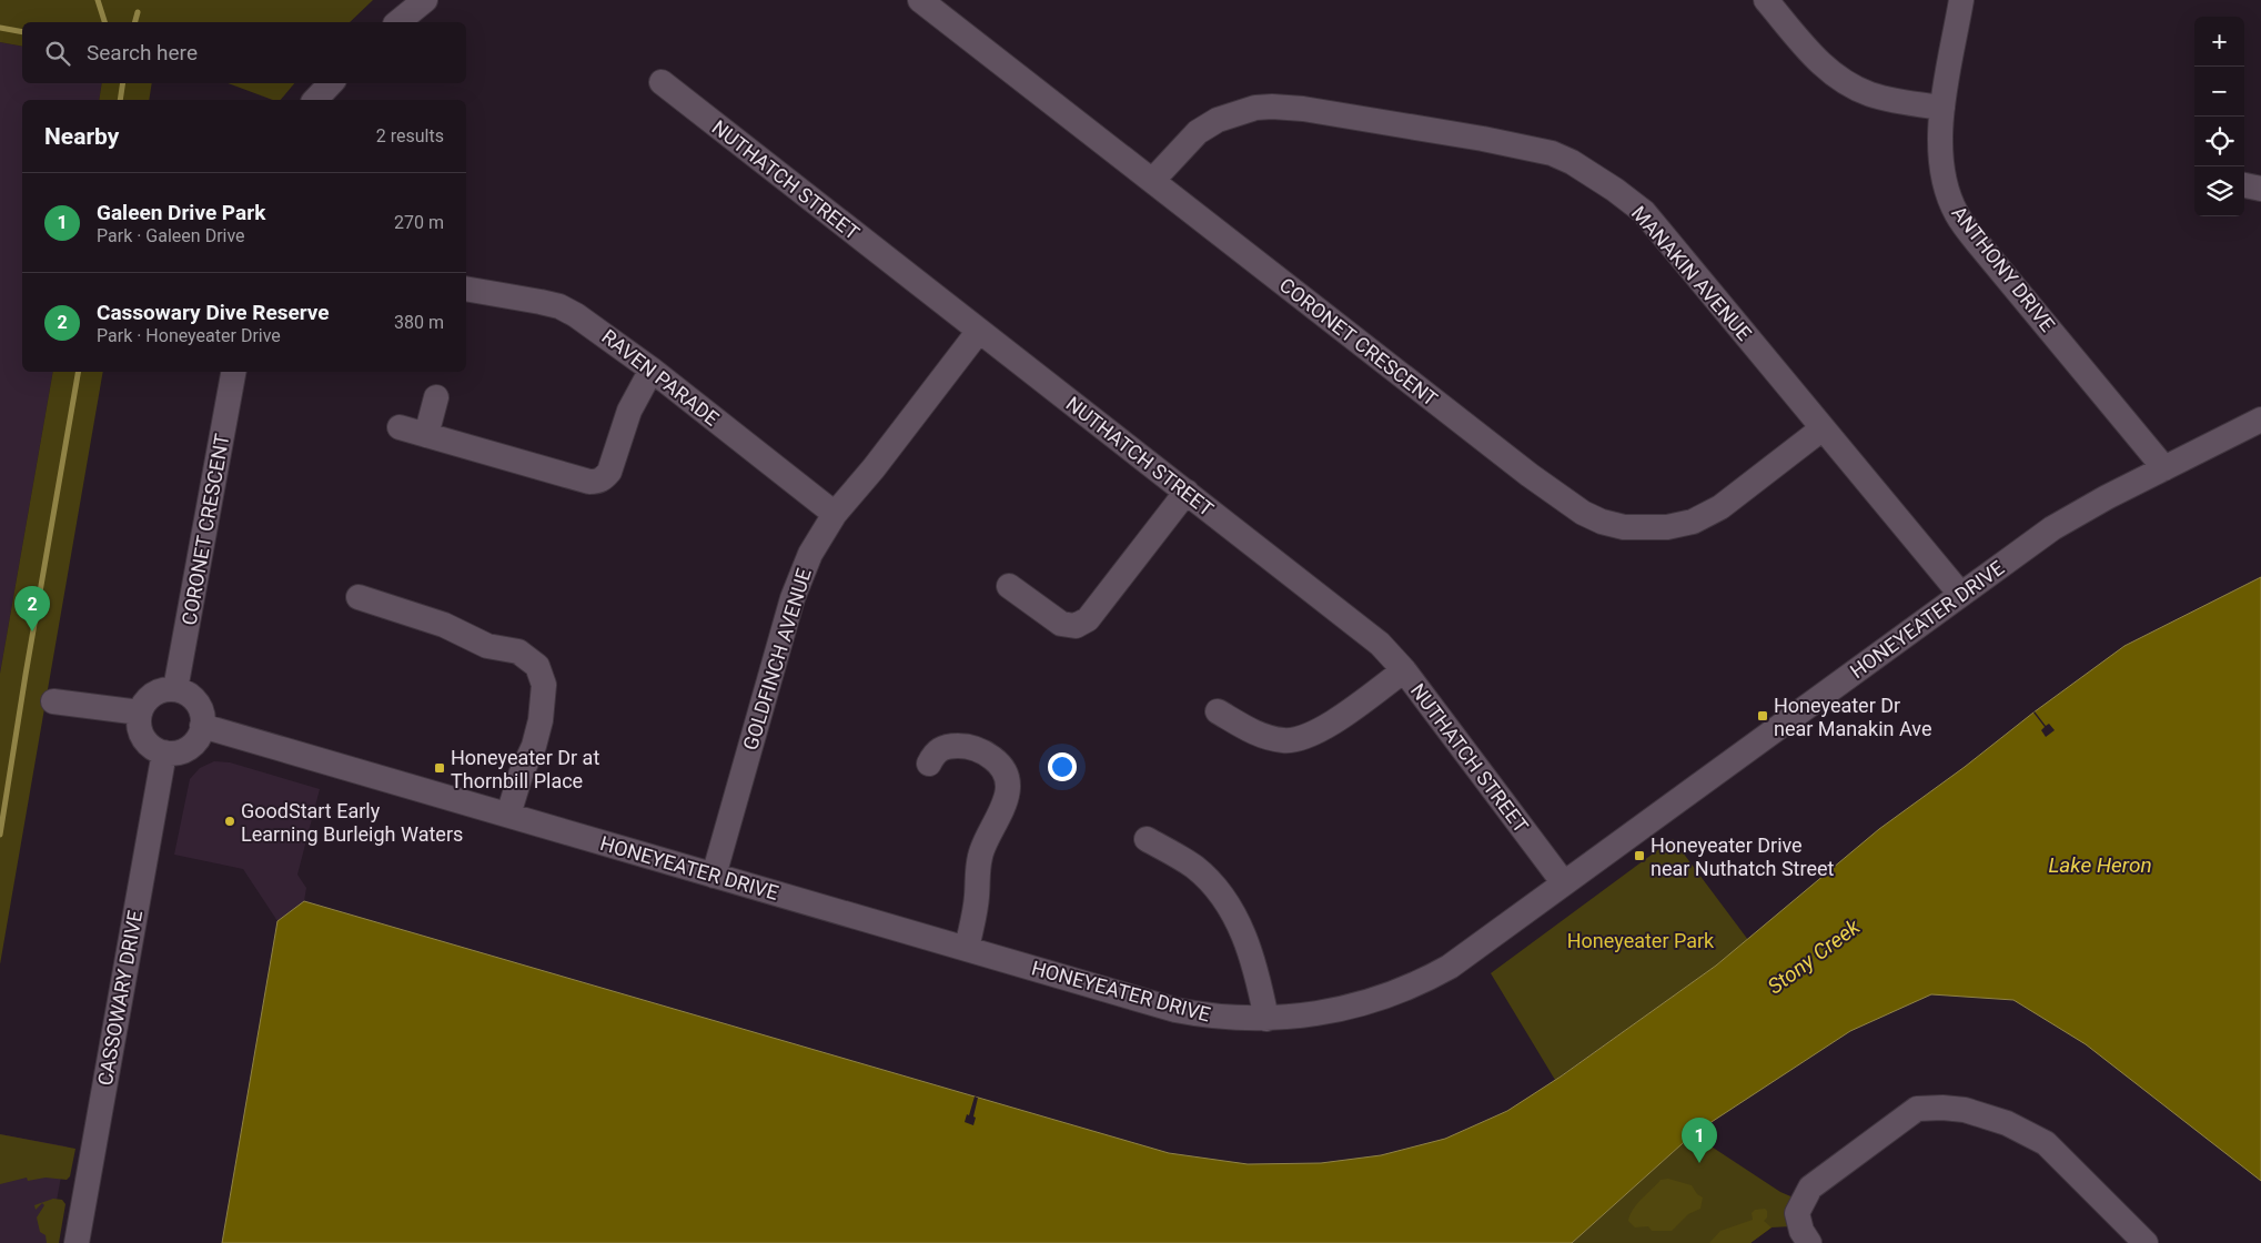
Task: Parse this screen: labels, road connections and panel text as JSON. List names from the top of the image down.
{
  "streets": {
    "street": [
      "NUTHATCH STREET",
      "ANTHONY DRIVE",
      "MANAKIN AVENUE",
      "CORONET CRESCENT",
      "RAVEN PARADE",
      "HONEYEATER DRIVE",
      "GOLDFINCH AVENUE",
      "CASSOWARY DRIVE"
    ]
  },
  "crossings": [
    ["NUTHATCH STREET", "HONEYEATER DRIVE"],
    ["NUTHATCH STREET", "GOLDFINCH AVENUE"],
    ["ANTHONY DRIVE", "HONEYEATER DRIVE"],
    ["MANAKIN AVENUE", "CORONET CRESCENT"],
    ["MANAKIN AVENUE", "HONEYEATER DRIVE"],
    ["CORONET CRESCENT", "HONEYEATER DRIVE"],
    ["CORONET CRESCENT", "CASSOWARY DRIVE"],
    ["RAVEN PARADE", "GOLDFINCH AVENUE"],
    ["HONEYEATER DRIVE", "GOLDFINCH AVENUE"],
    ["HONEYEATER DRIVE", "CASSOWARY DRIVE"]
  ],
  "water": ["Lake Heron", "Stony Creek"],
  "parks": ["Honeyeater Park"],
  "places": {
    "transit": ["Honeyeater Dr near Manakin Ave", "Honeyeater Dr at Thornbill Place", "Honeyeater Drive near Nuthatch Street"],
    "other": ["GoodStart Early Learning Burleigh Waters"]
  },
  "page": {
    "map_buttons": ["+", "−"],
    "search": "Search here",
    "heading": ["Nearby", "2 results"],
    "list": [
      {
        "mark": "1",
        "name": "Galeen Drive Park",
        "note": "Park · Galeen Drive",
        "value": "270 m"
      },
      {
        "mark": "2",
        "name": "Cassowary Dive Reserve",
        "note": "Park · Honeyeater Drive",
        "value": "380 m"
      }
    ],
    "pins": ["2", "1"]
  }
}
